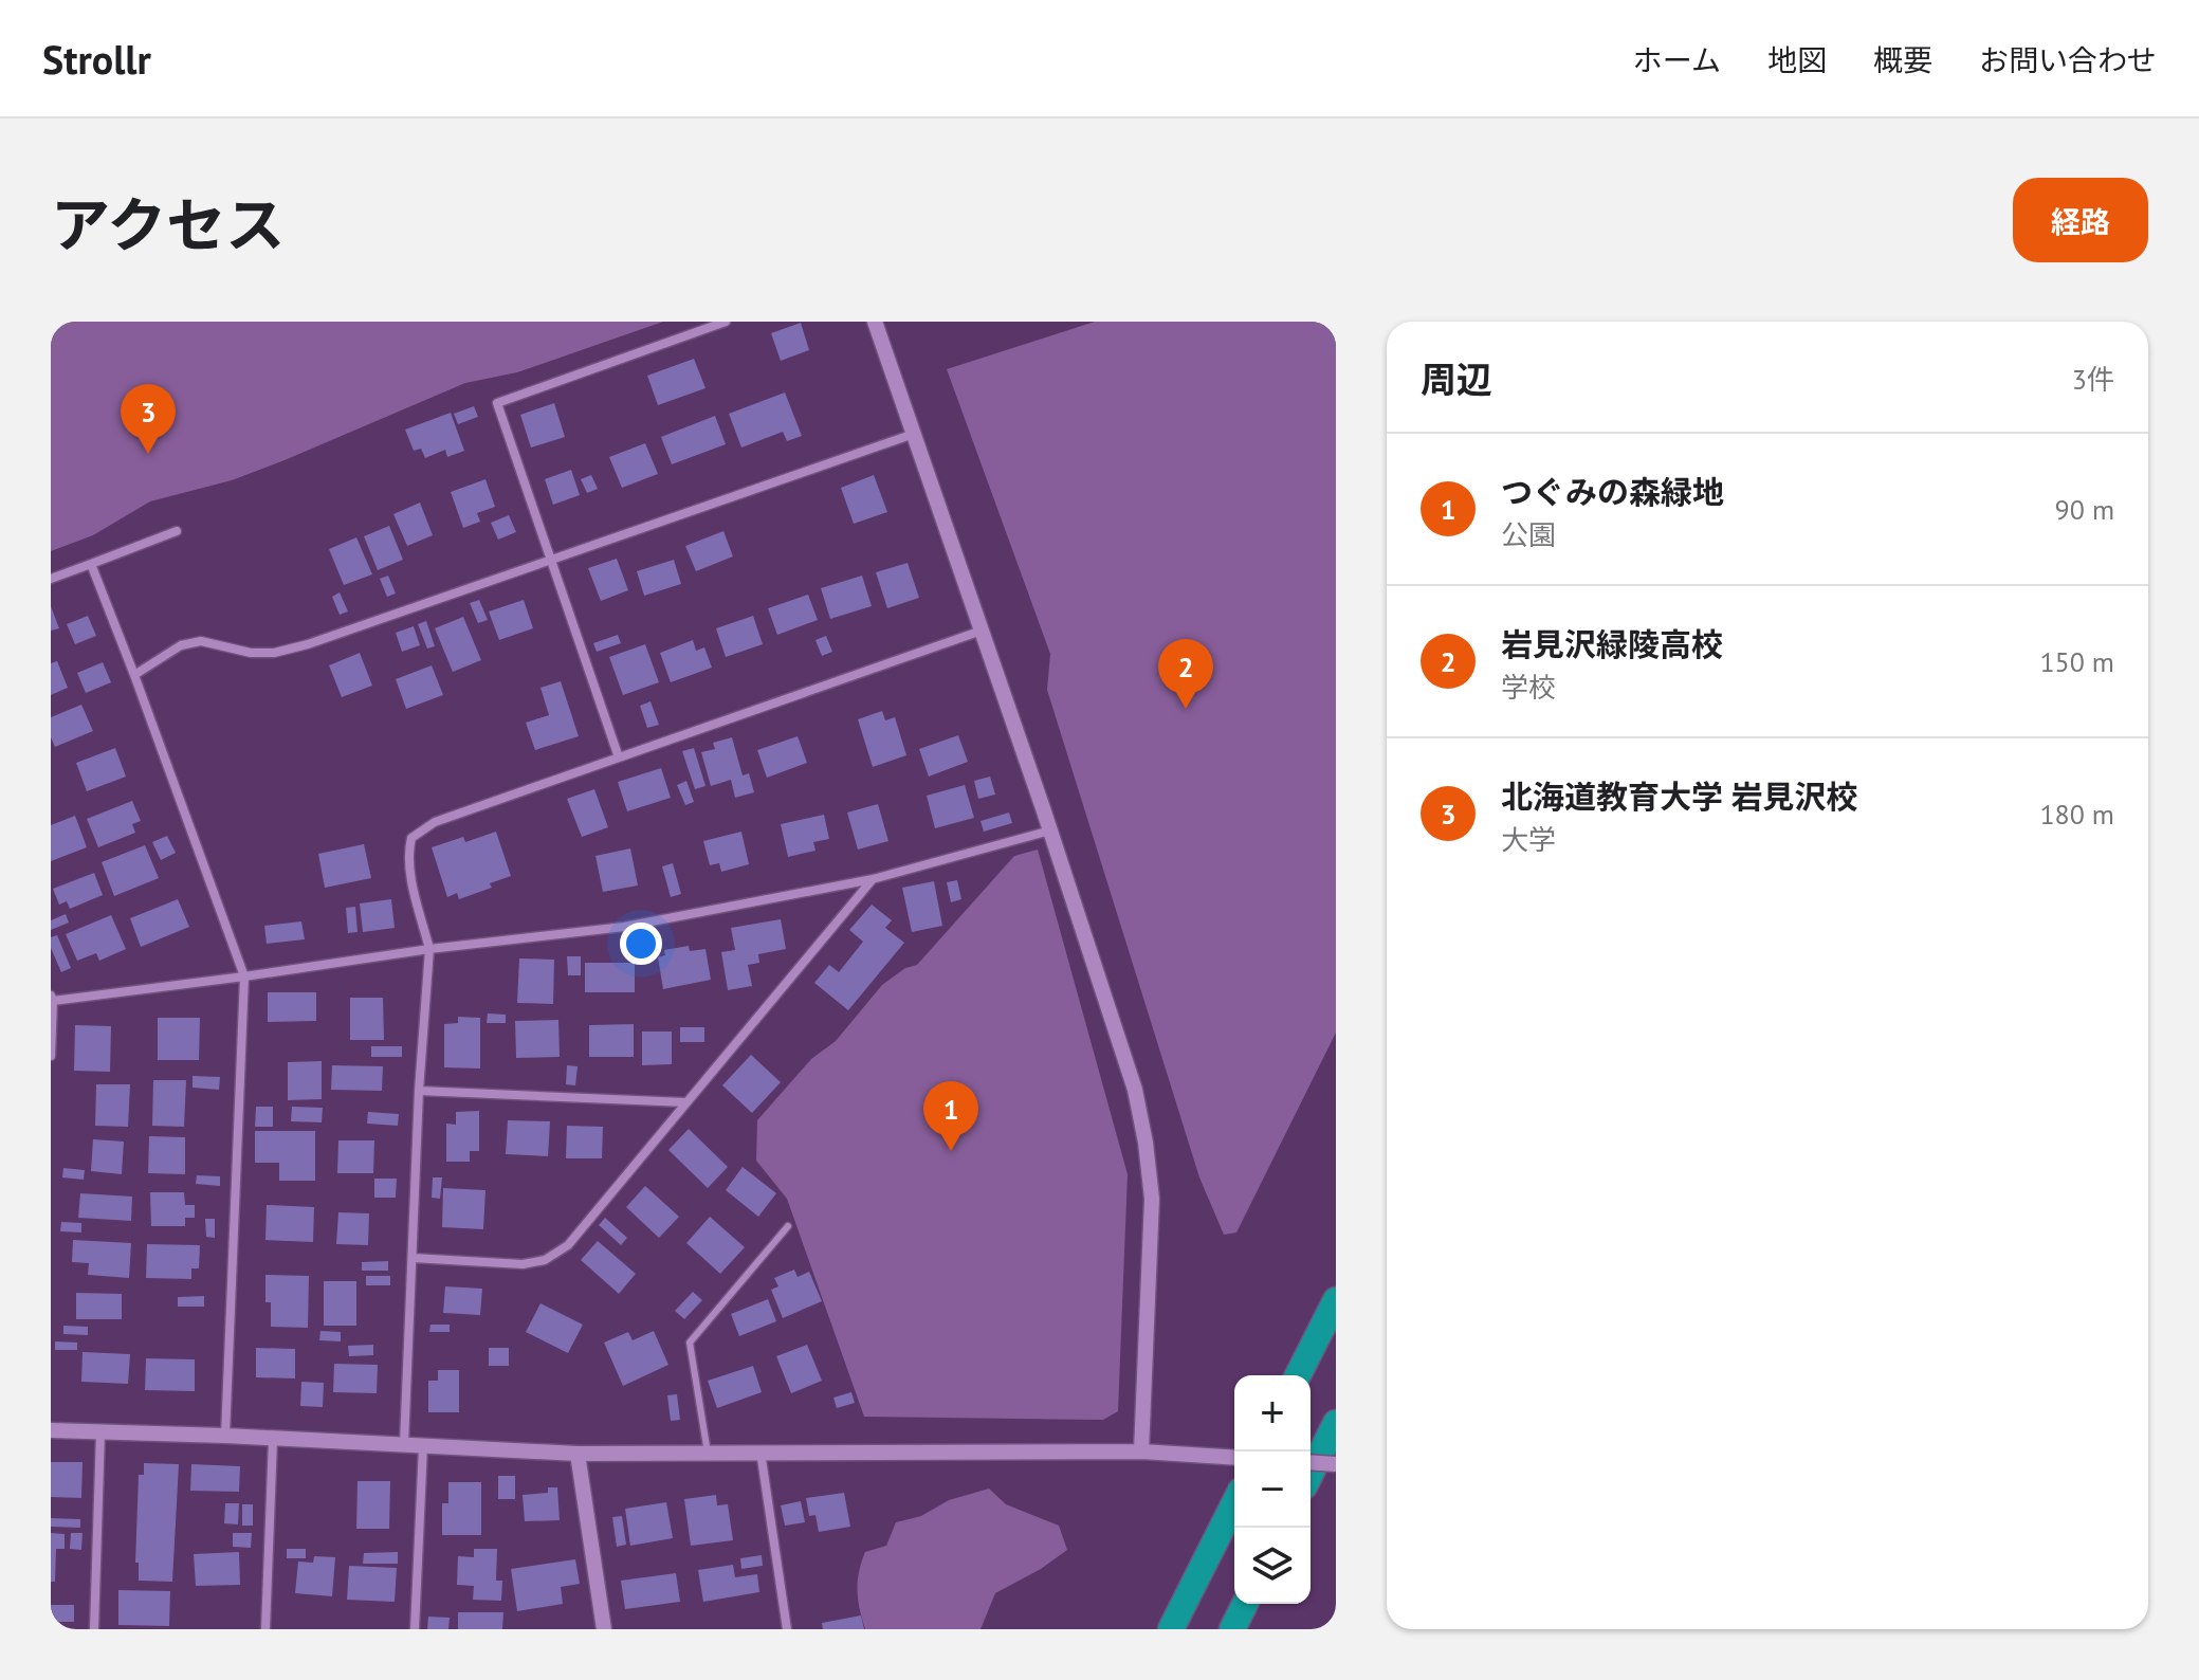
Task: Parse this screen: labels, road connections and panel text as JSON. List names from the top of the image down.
{
  "page": {
    "header": "Strollr",
    "nav": [
      "ホーム",
      "地図",
      "概要",
      "お問い合わせ"
    ],
    "title": "アクセス",
    "buttons": "経路",
    "heading": ["周辺", "3件"],
    "pins": ["3", "2", "1"],
    "list": [
      {
        "mark": "1",
        "name": "つぐみの森緑地",
        "note": "公園",
        "value": "90 m"
      },
      {
        "mark": "2",
        "name": "岩見沢緑陵高校",
        "note": "学校",
        "value": "150 m"
      },
      {
        "mark": "3",
        "name": "北海道教育大学 岩見沢校",
        "note": "大学",
        "value": "180 m"
      }
    ],
    "map_buttons": ["+", "−"]
  }
}
